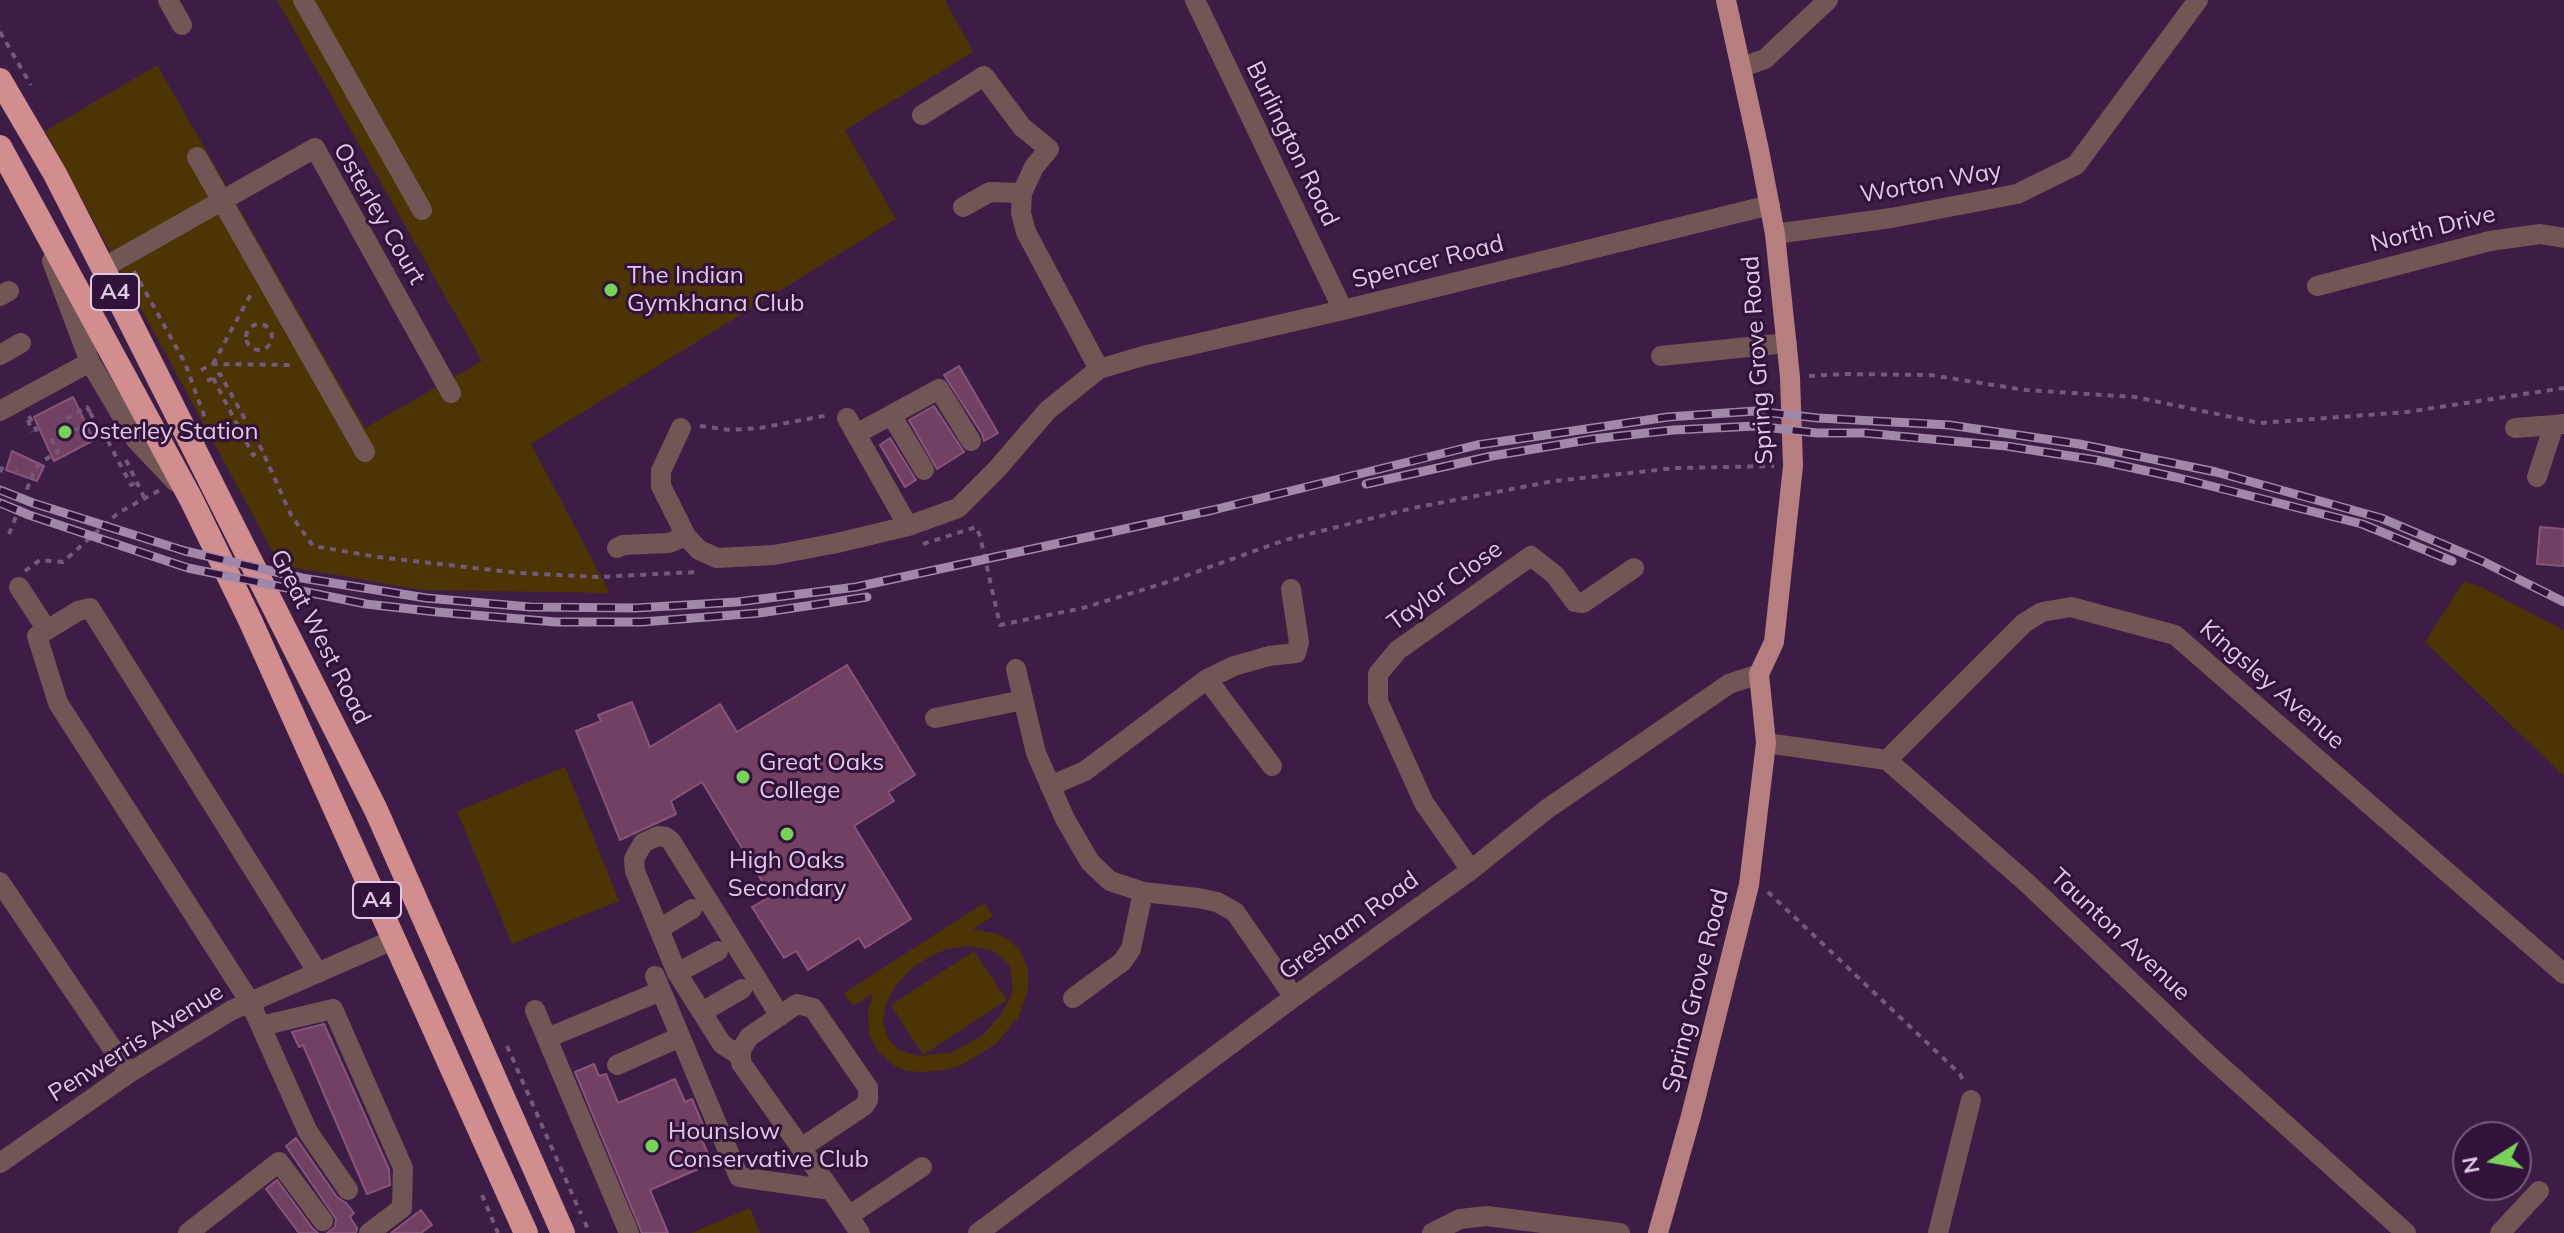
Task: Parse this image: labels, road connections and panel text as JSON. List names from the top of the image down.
{
  "streets": {
    "highway": ["A4", "Great West Road"],
    "main road": ["Spring Grove Road"],
    "street": [
      "Burlington Road",
      "Worton Way",
      "Osterley Court",
      "North Drive",
      "Spencer Road",
      "Taylor Close",
      "Kingsley Avenue",
      "Gresham Road",
      "Taunton Avenue",
      "Penwerris Avenue"
    ]
  },
  "crossings": [
    ["Burlington Road", "Spencer Road"],
    ["Worton Way", "Spring Grove Road"],
    ["Osterley Court", "Great West Road"],
    ["Spencer Road", "Spring Grove Road"],
    ["A4", "Penwerris Avenue"],
    ["Spring Grove Road", "Gresham Road"],
    ["Taylor Close", "Gresham Road"],
    ["Kingsley Avenue", "Taunton Avenue"]
  ],
  "places": [
    "The Indian Gymkhana Club",
    "Osterley Station",
    "Great Oaks College",
    "High Oaks Secondary",
    "Hounslow Conservative Club"
  ],
  "north": "left"
}
